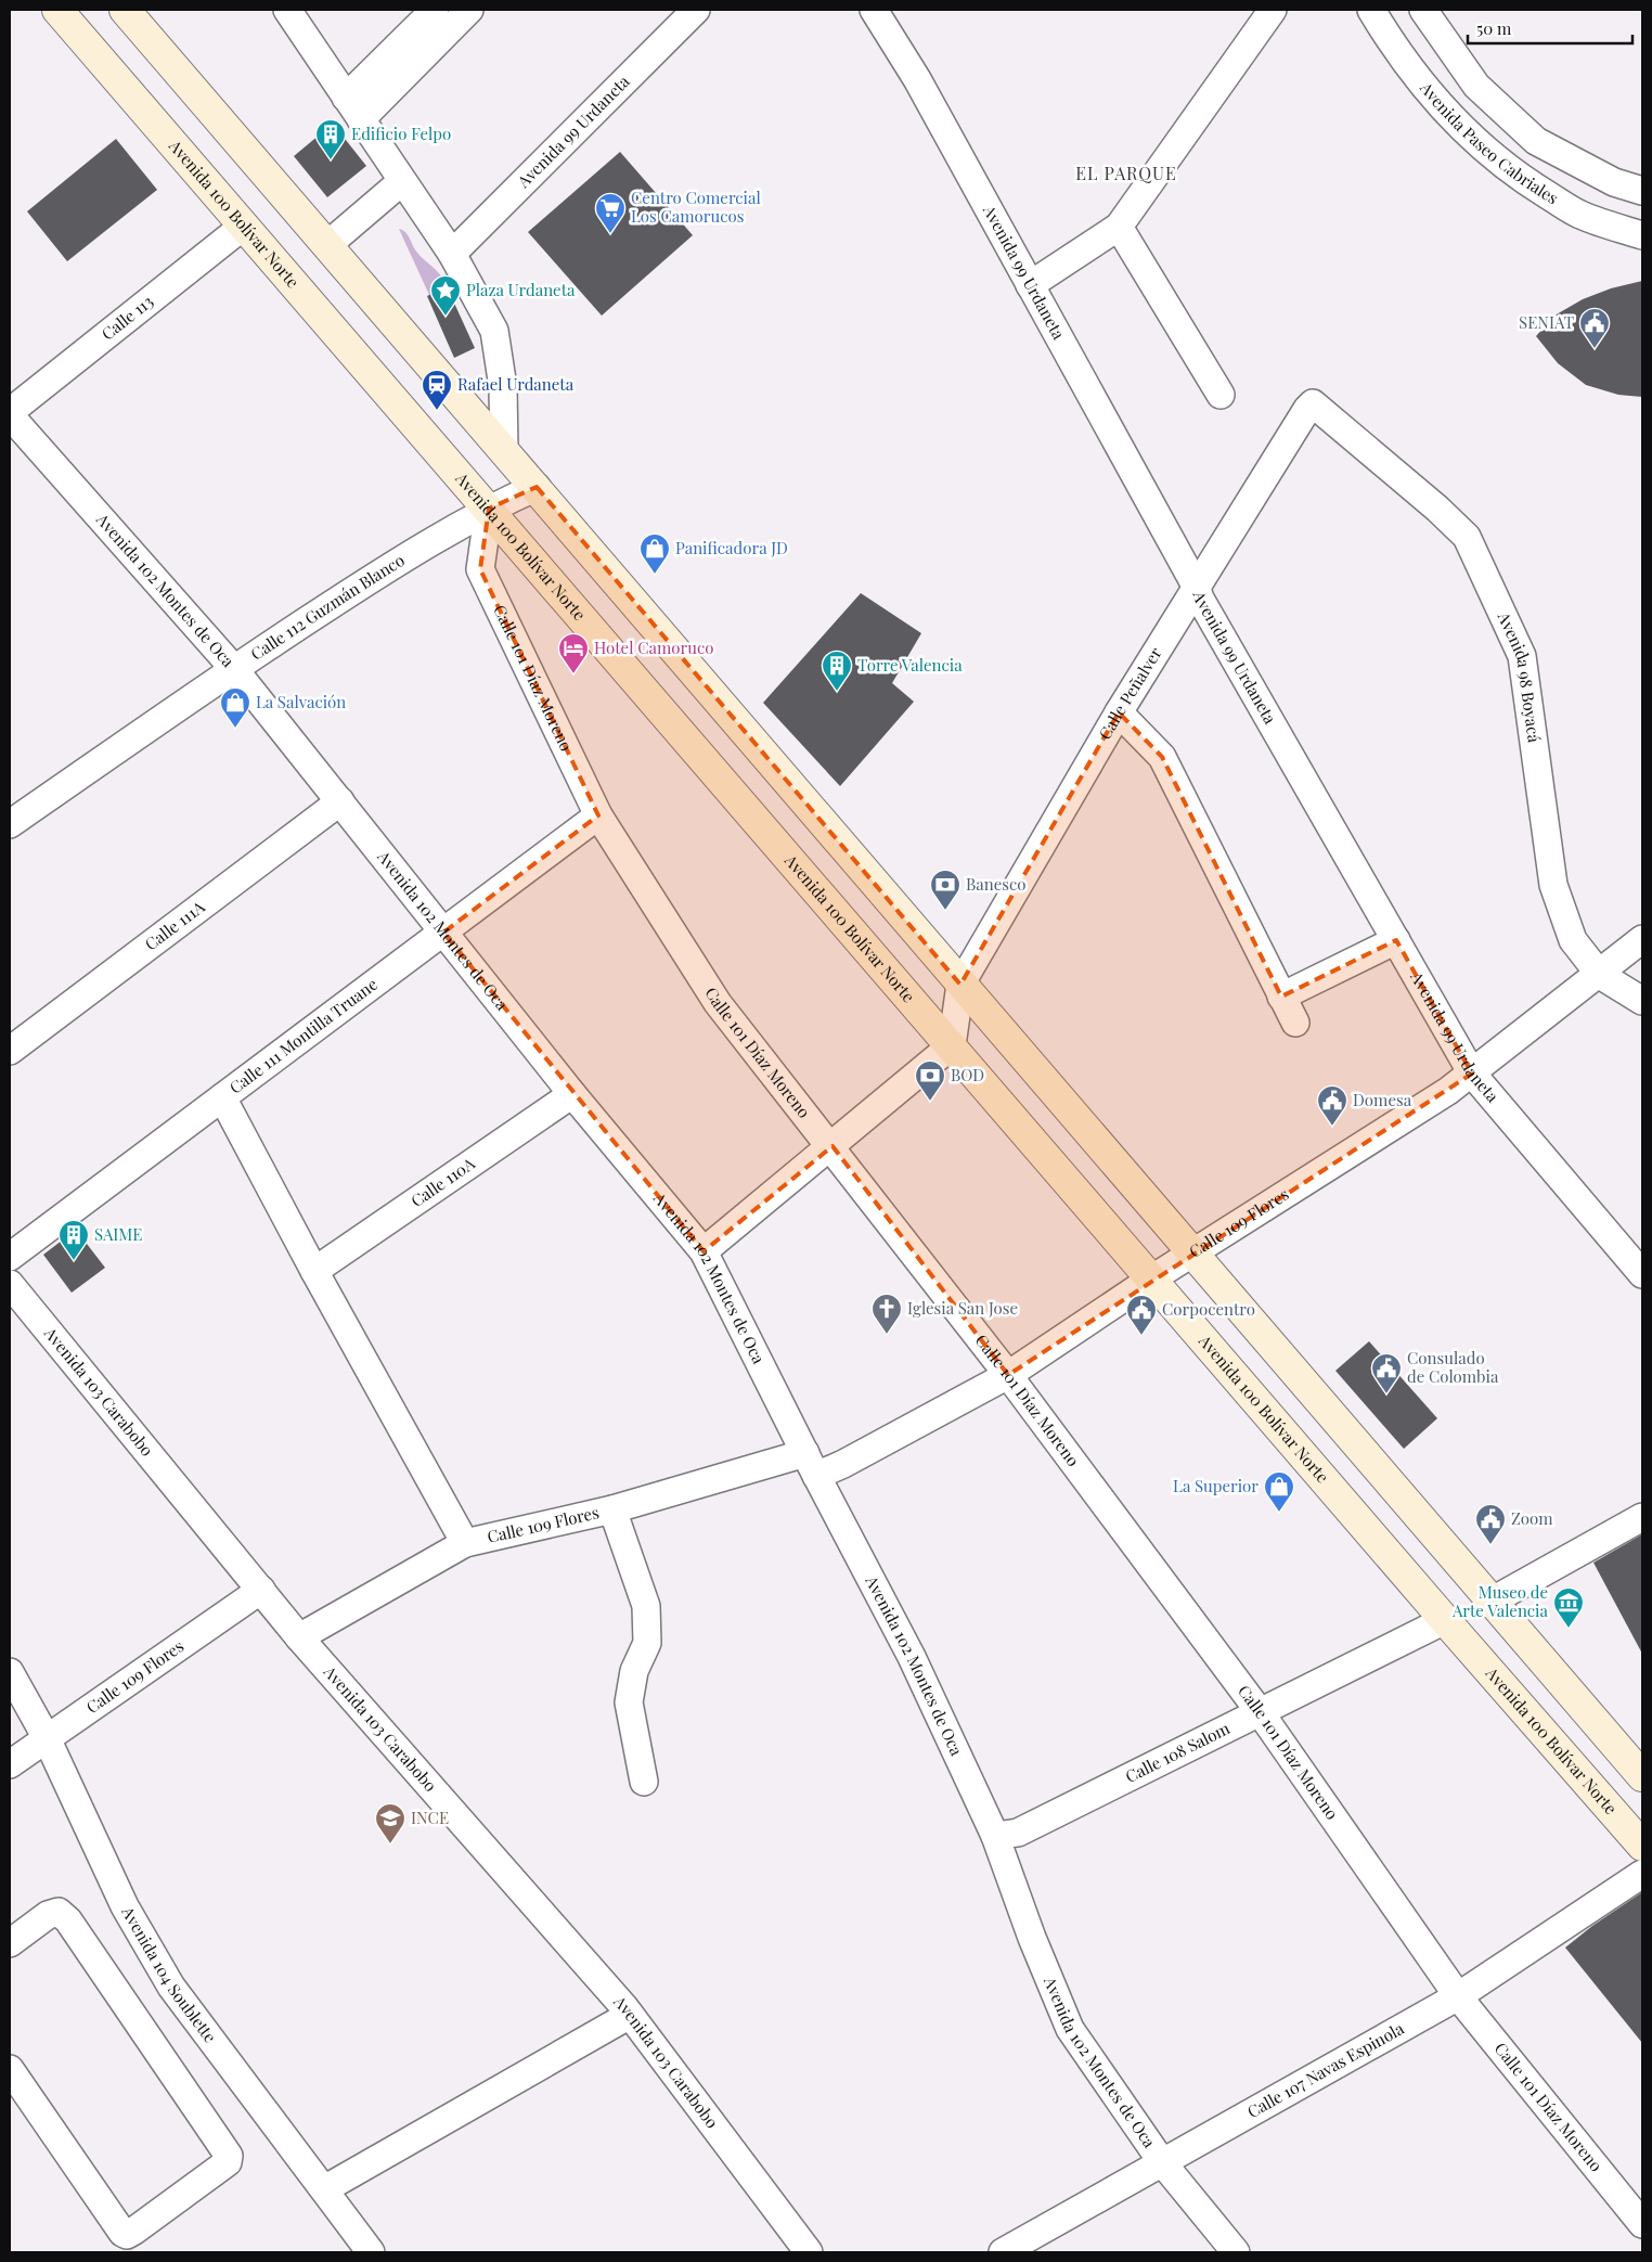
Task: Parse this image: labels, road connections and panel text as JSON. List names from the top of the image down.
{
  "streets": {
    "main road": ["Avenida 100 Bolívar Norte"],
    "street": [
      "Avenida 99 Urdaneta",
      "Avenida Paseo Cabriales",
      "Calle 113",
      "Avenida 102 Montes de Oca",
      "Calle 112 Guzmán Blanco",
      "Avenida 98 Boyacá",
      "Calle 101 Díaz Moreno",
      "Calle Peñalver",
      "Calle 111A",
      "Calle 111 Montilla Truane",
      "Calle 110A",
      "Calle 109 Flores",
      "Avenida 103 Carabobo",
      "Calle 108 Salom",
      "Avenida 104 Soublette",
      "Calle 107 Navas Espinola"
    ]
  },
  "crossings": [
    ["Avenida 99 Urdaneta", "Calle Peñalver"],
    ["Avenida 99 Urdaneta", "Calle 109 Flores"],
    ["Avenida 100 Bolívar Norte", "Calle 113"],
    ["Avenida 100 Bolívar Norte", "Calle 112 Guzmán Blanco"],
    ["Avenida 100 Bolívar Norte", "Calle 101 Díaz Moreno"],
    ["Avenida 100 Bolívar Norte", "Calle 109 Flores"],
    ["Avenida 100 Bolívar Norte", "Calle 108 Salom"],
    ["Calle 113", "Avenida 102 Montes de Oca"],
    ["Avenida 102 Montes de Oca", "Calle 112 Guzmán Blanco"],
    ["Avenida 102 Montes de Oca", "Calle 111A"],
    ["Avenida 102 Montes de Oca", "Calle 111 Montilla Truane"],
    ["Avenida 102 Montes de Oca", "Calle 110A"],
    ["Avenida 102 Montes de Oca", "Calle 109 Flores"],
    ["Avenida 102 Montes de Oca", "Calle 108 Salom"],
    ["Avenida 102 Montes de Oca", "Calle 107 Navas Espinola"],
    ["Calle 112 Guzmán Blanco", "Calle 101 Díaz Moreno"],
    ["Avenida 98 Boyacá", "Calle Peñalver"],
    ["Avenida 98 Boyacá", "Calle 109 Flores"],
    ["Calle 101 Díaz Moreno", "Calle 111 Montilla Truane"],
    ["Calle 101 Díaz Moreno", "Calle 109 Flores"],
    ["Calle 101 Díaz Moreno", "Calle 108 Salom"],
    ["Calle 101 Díaz Moreno", "Calle 107 Navas Espinola"],
    ["Calle 109 Flores", "Avenida 103 Carabobo"],
    ["Calle 109 Flores", "Avenida 104 Soublette"]
  ],
  "districts": ["EL PARQUE"],
  "places": {
    "building": ["Edificio Felpo", "Torre Valencia", "SAIME"],
    "supermarket": ["Centro Comercial Los Camorucos"],
    "place": ["Plaza Urdaneta"],
    "public building": [
      "SENIAT",
      "Domesa",
      "Corpocentro",
      "Consulado de Colombia",
      "Zoom"
    ],
    "station": ["Rafael Urdaneta"],
    "shop": ["Panificadora JD", "La Salvación", "La Superior"],
    "hotel": ["Hotel Camoruco"],
    "bank": ["Banesco", "BOD"],
    "church": ["Iglesia San Jose"],
    "museum": ["Museo de Arte Valencia"],
    "school or university": ["INCE"]
  },
  "scale_bar": "50 m"
}
